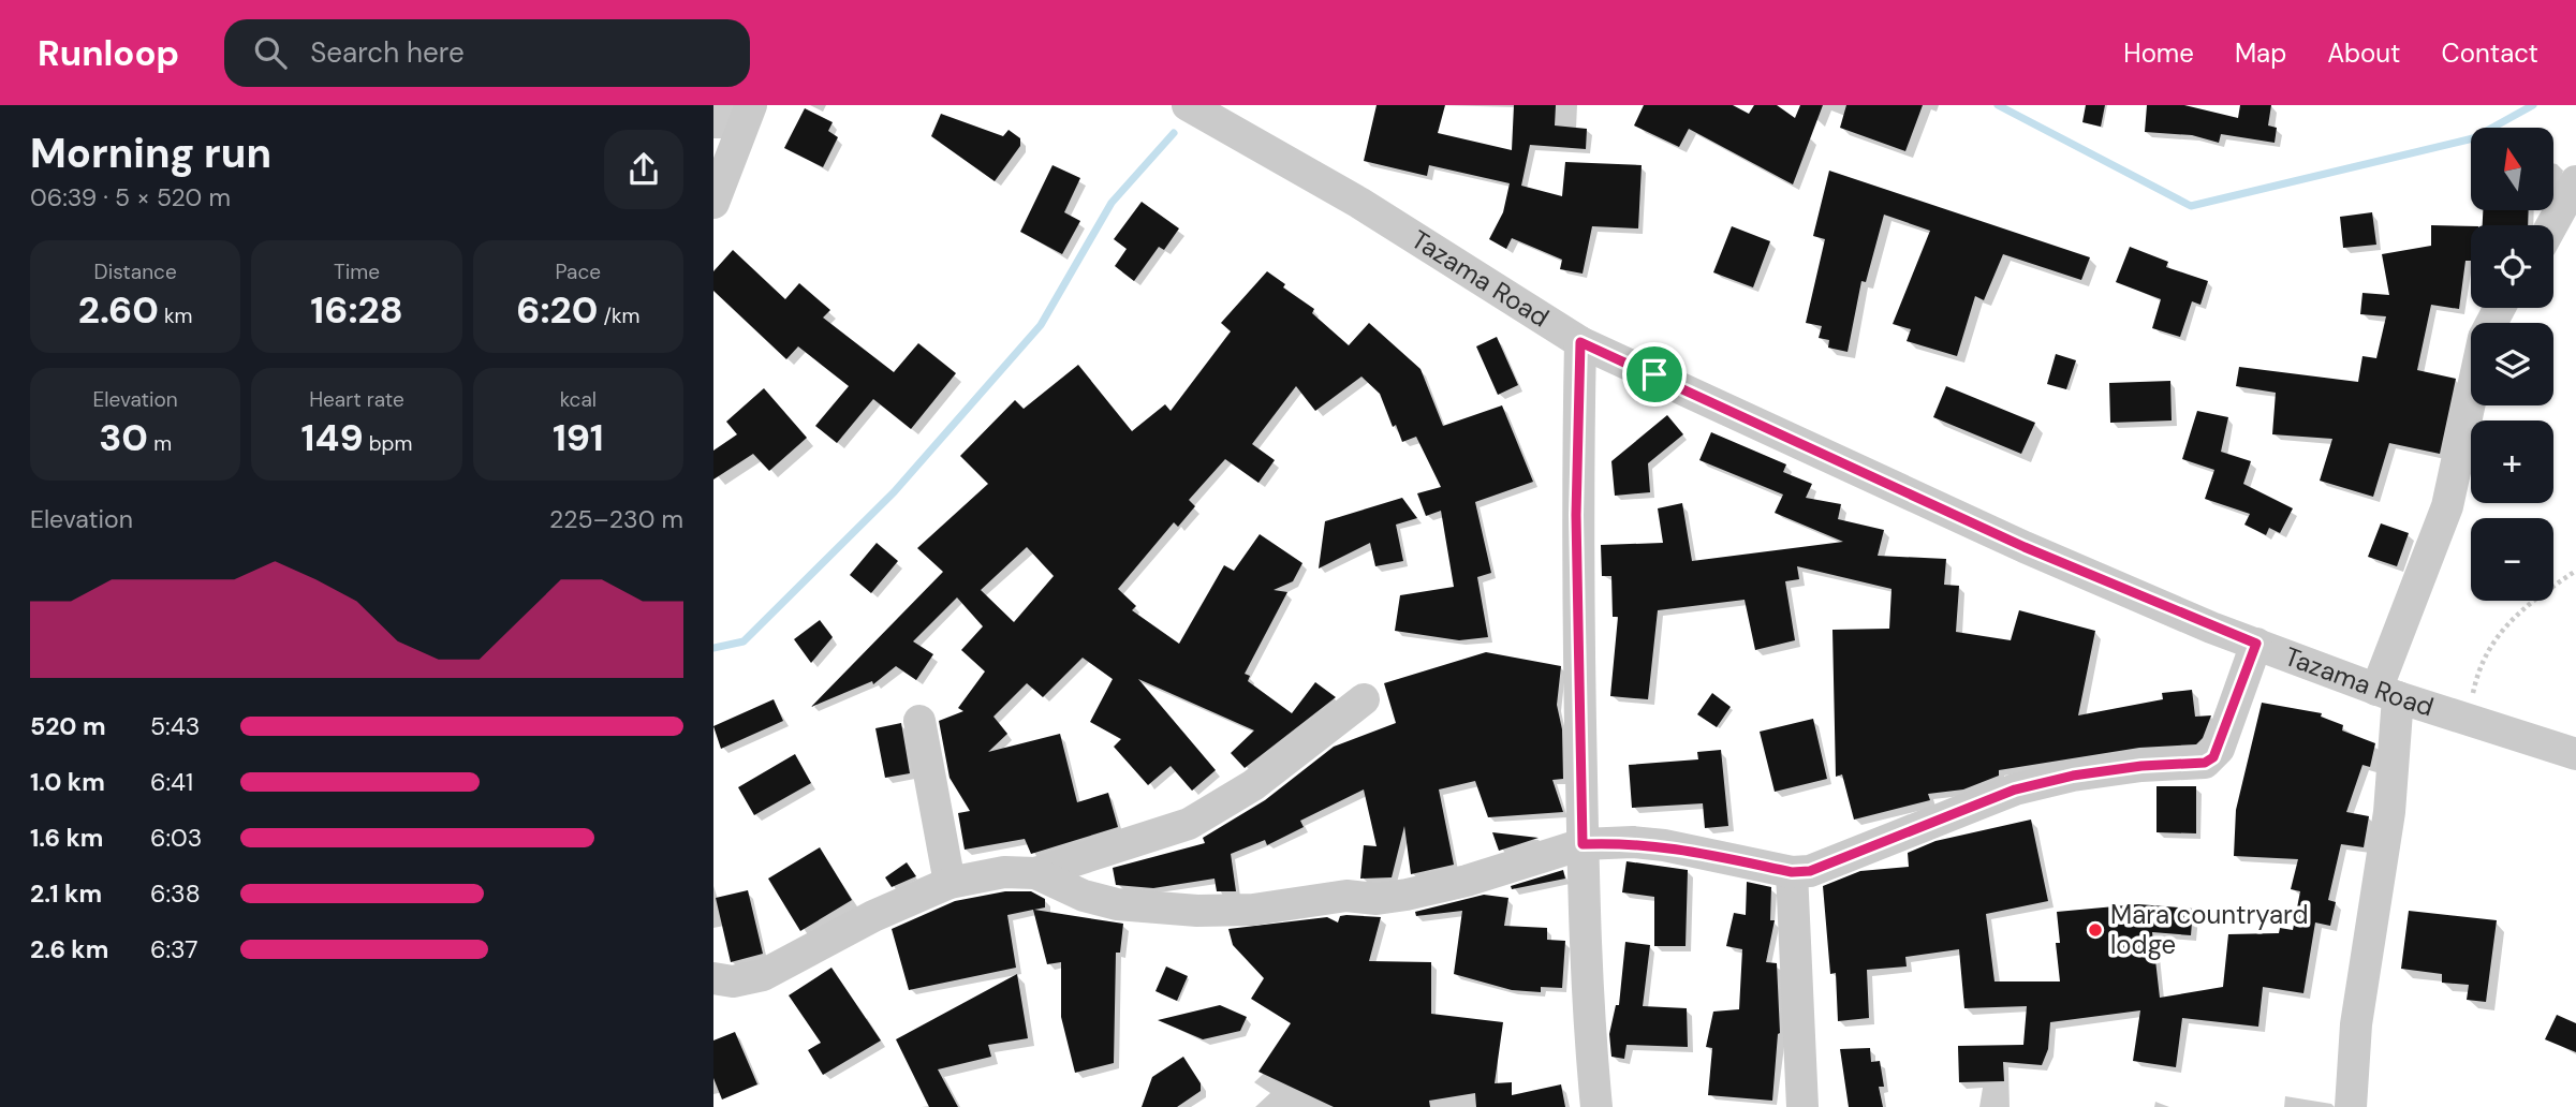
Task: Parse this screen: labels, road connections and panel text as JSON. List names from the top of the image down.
{
  "streets": {
    "street": ["Tazama Road"]
  },
  "places": ["Mara countryard lodge"],
  "north": "top",
  "page": {
    "header": "Runloop",
    "search": "Search here",
    "nav": [
      "Home",
      "Map",
      "About",
      "Contact"
    ],
    "heading": ["Morning run", "06:39 · 5 × 520 m"],
    "map_buttons": ["+", "−"],
    "stats": [
      ["Distance", "2.60 km"],
      ["Time", "16:28"],
      ["Pace", "6:20 /km"],
      ["Elevation", "30 m"],
      ["Heart rate", "149 bpm"],
      ["kcal", "191"]
    ],
    "chart": ["Elevation", "225–230 m"],
    "list": [
      {
        "name": "520 m",
        "note": "5:43"
      },
      {
        "name": "1.0 km",
        "note": "6:41"
      },
      {
        "name": "1.6 km",
        "note": "6:03"
      },
      {
        "name": "2.1 km",
        "note": "6:38"
      },
      {
        "name": "2.6 km",
        "note": "6:37"
      }
    ]
  }
}
